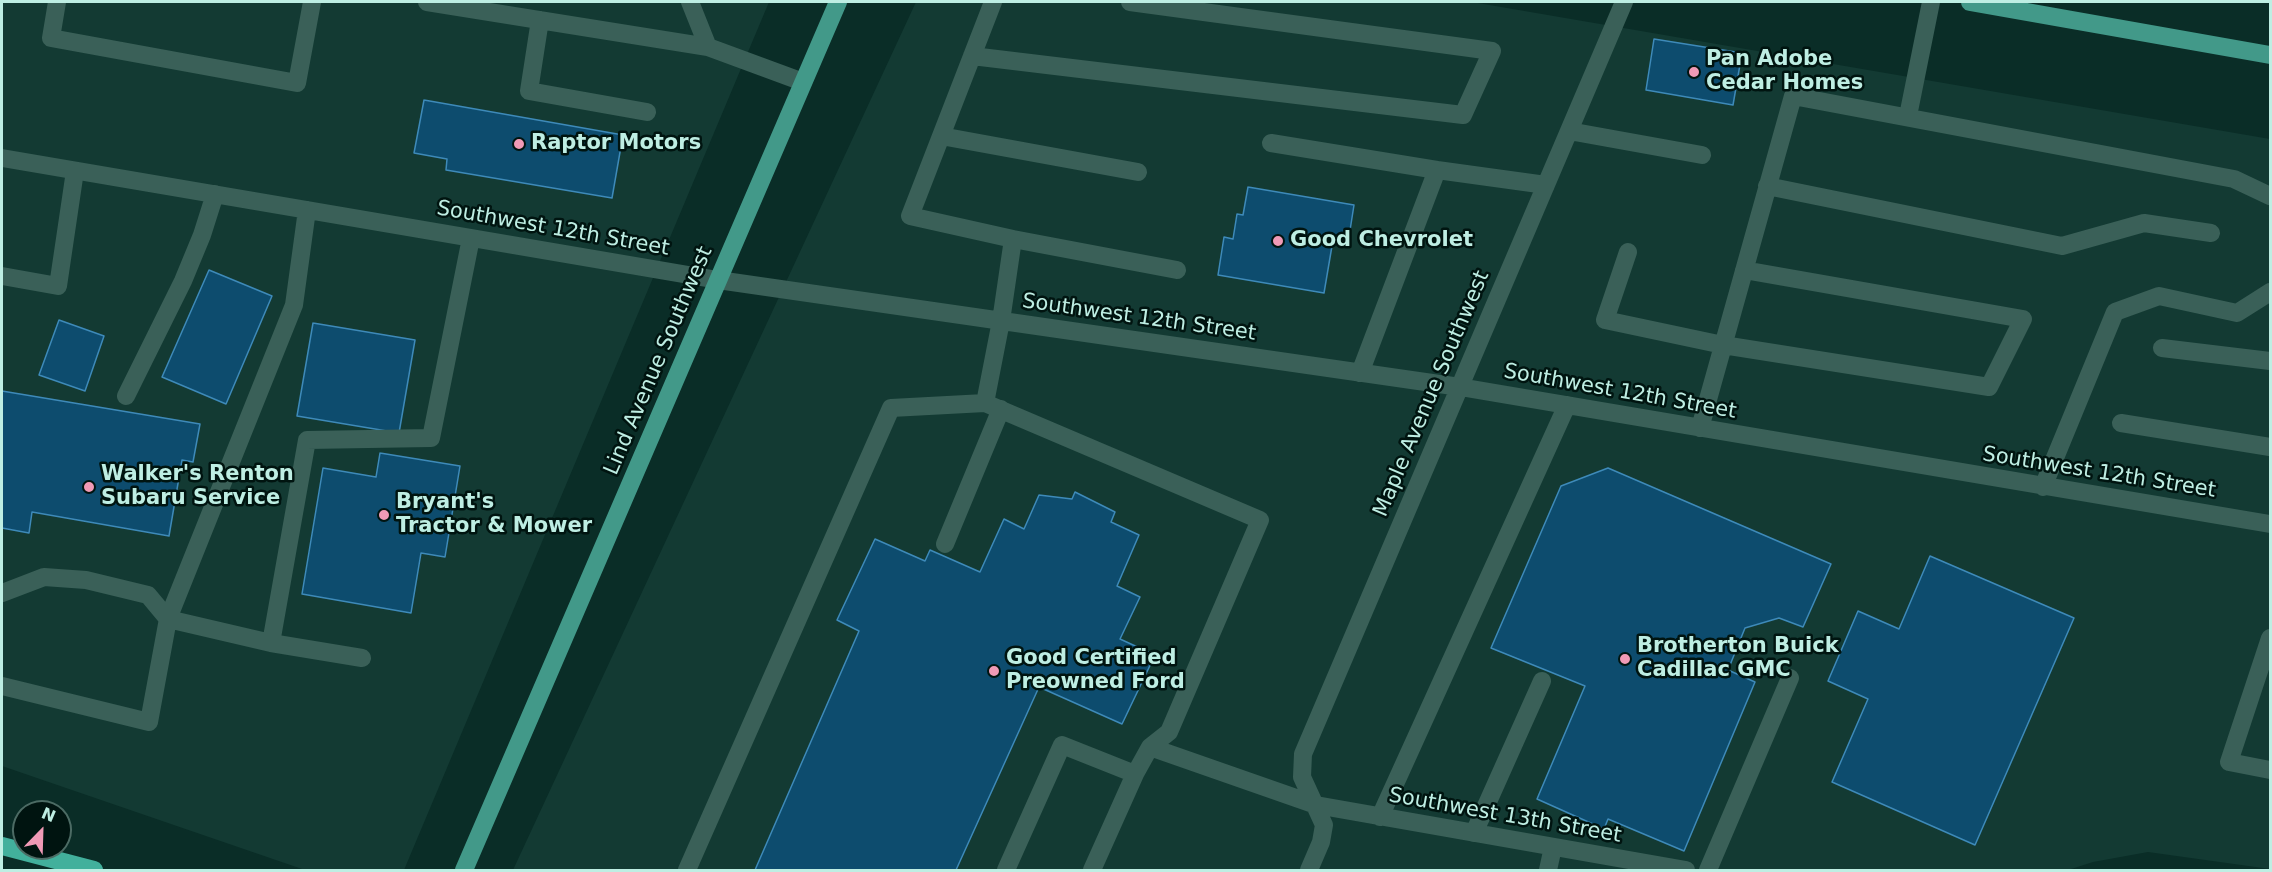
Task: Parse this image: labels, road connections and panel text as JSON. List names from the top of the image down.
{
  "streets": {
    "main road": ["Lind Avenue Southwest"],
    "street": ["Southwest 12th Street", "Maple Avenue Southwest", "Southwest 13th Street"]
  },
  "crossings": [
    ["Southwest 12th Street", "Lind Avenue Southwest"],
    ["Southwest 12th Street", "Maple Avenue Southwest"],
    ["Maple Avenue Southwest", "Southwest 13th Street"]
  ],
  "places": [
    "Pan Adobe Cedar Homes",
    "Raptor Motors",
    "Good Chevrolet",
    "Walker's Renton Subaru Service",
    "Bryant's Tractor & Mower",
    "Brotherton Buick Cadillac GMC",
    "Good Certified Preowned Ford"
  ],
  "north": "top right"
}
